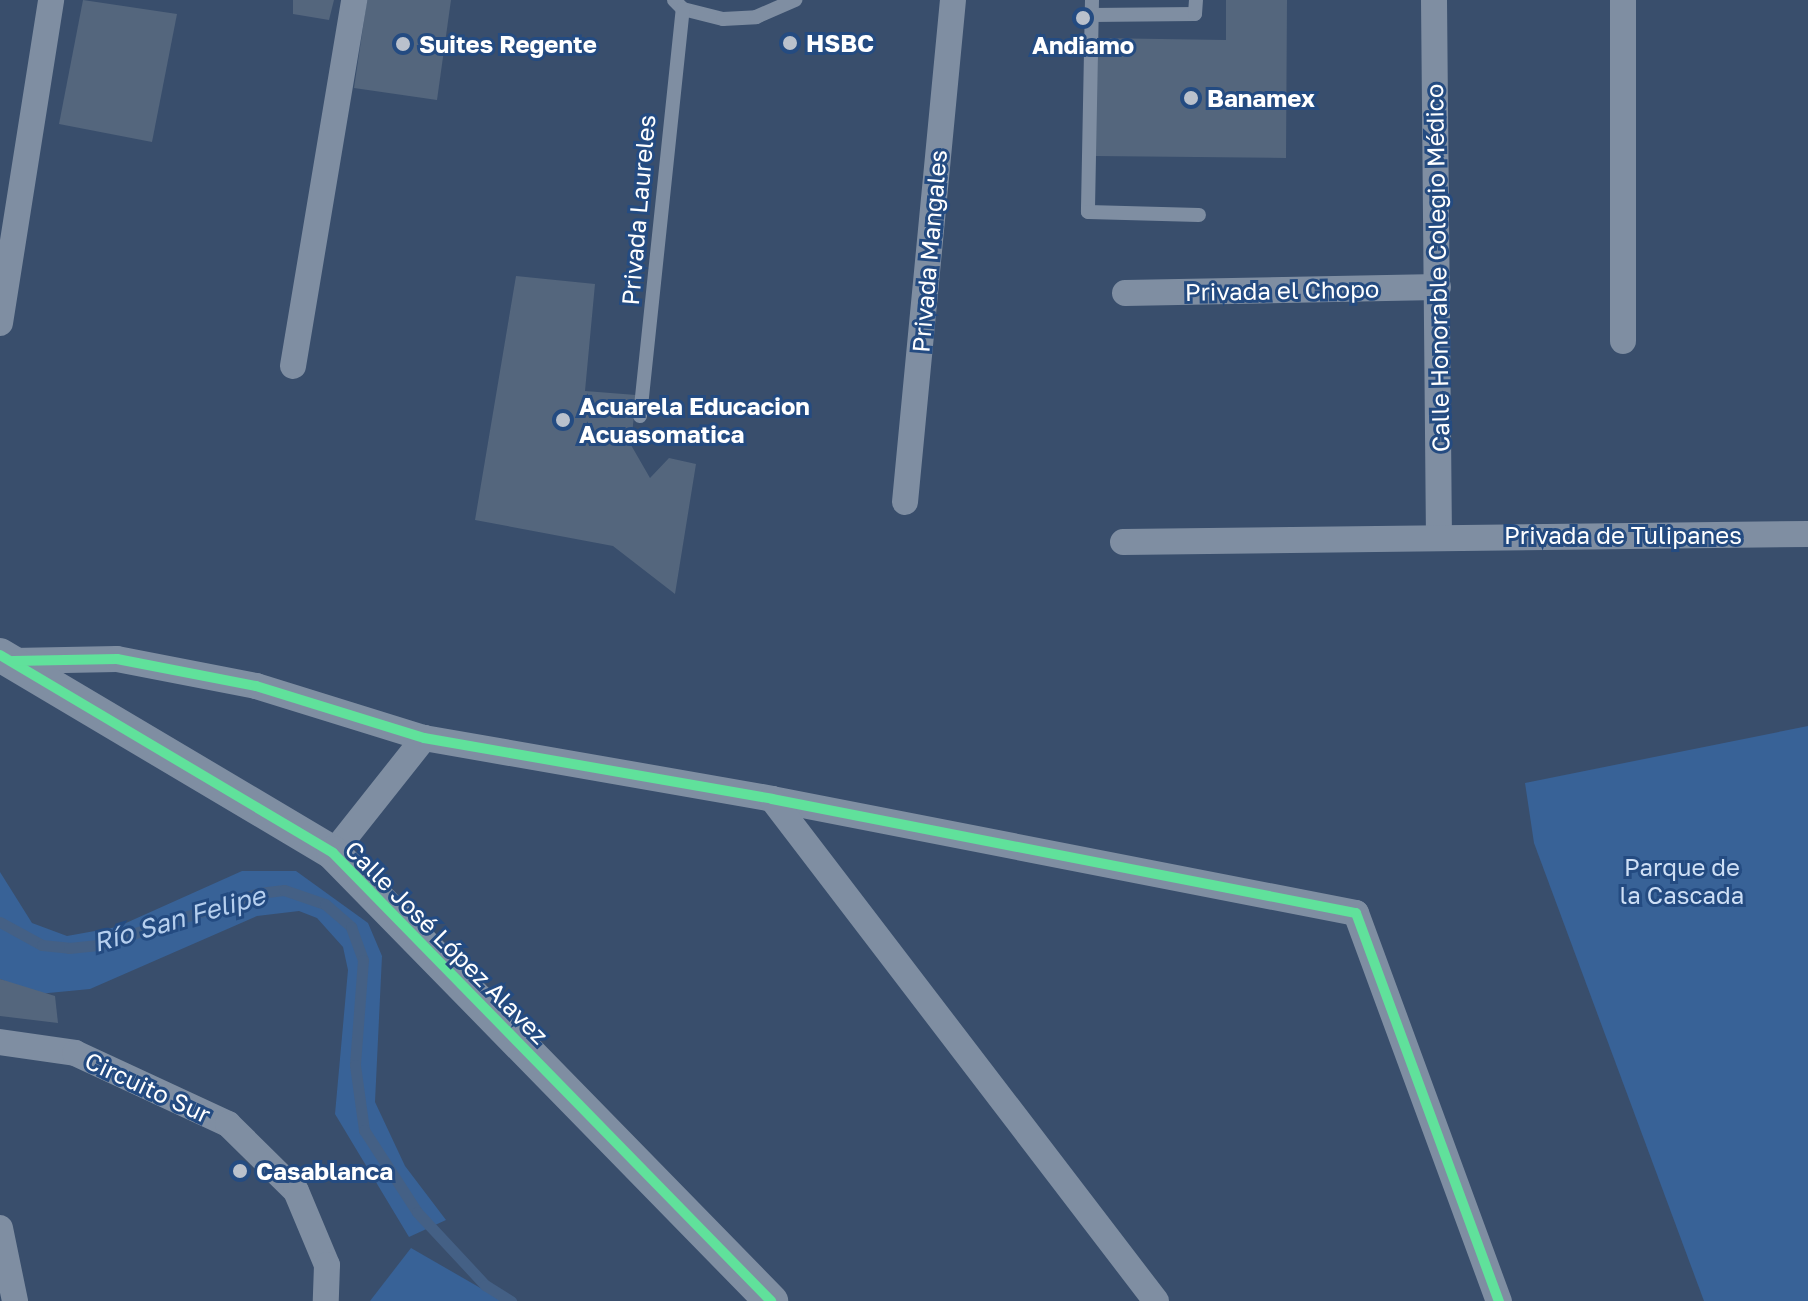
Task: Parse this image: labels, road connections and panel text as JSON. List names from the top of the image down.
{
  "streets": {
    "street": [
      "Privada Mangales",
      "Calle Honorable Colegio Médico",
      "Privada el Chopo",
      "Privada de Tulipanes",
      "Calle José López Alavez",
      "Circuito Sur"
    ],
    "lane": ["Privada Laureles"]
  },
  "crossings": [
    ["Calle Honorable Colegio Médico", "Privada el Chopo"],
    ["Calle Honorable Colegio Médico", "Privada de Tulipanes"]
  ],
  "water": ["Río San Felipe"],
  "parks": ["Parque de la Cascada"],
  "places": [
    "Andiamo",
    "HSBC",
    "Suites Regente",
    "Banamex",
    "Acuarela Educacion Acuasomatica",
    "Casablanca"
  ]
}
